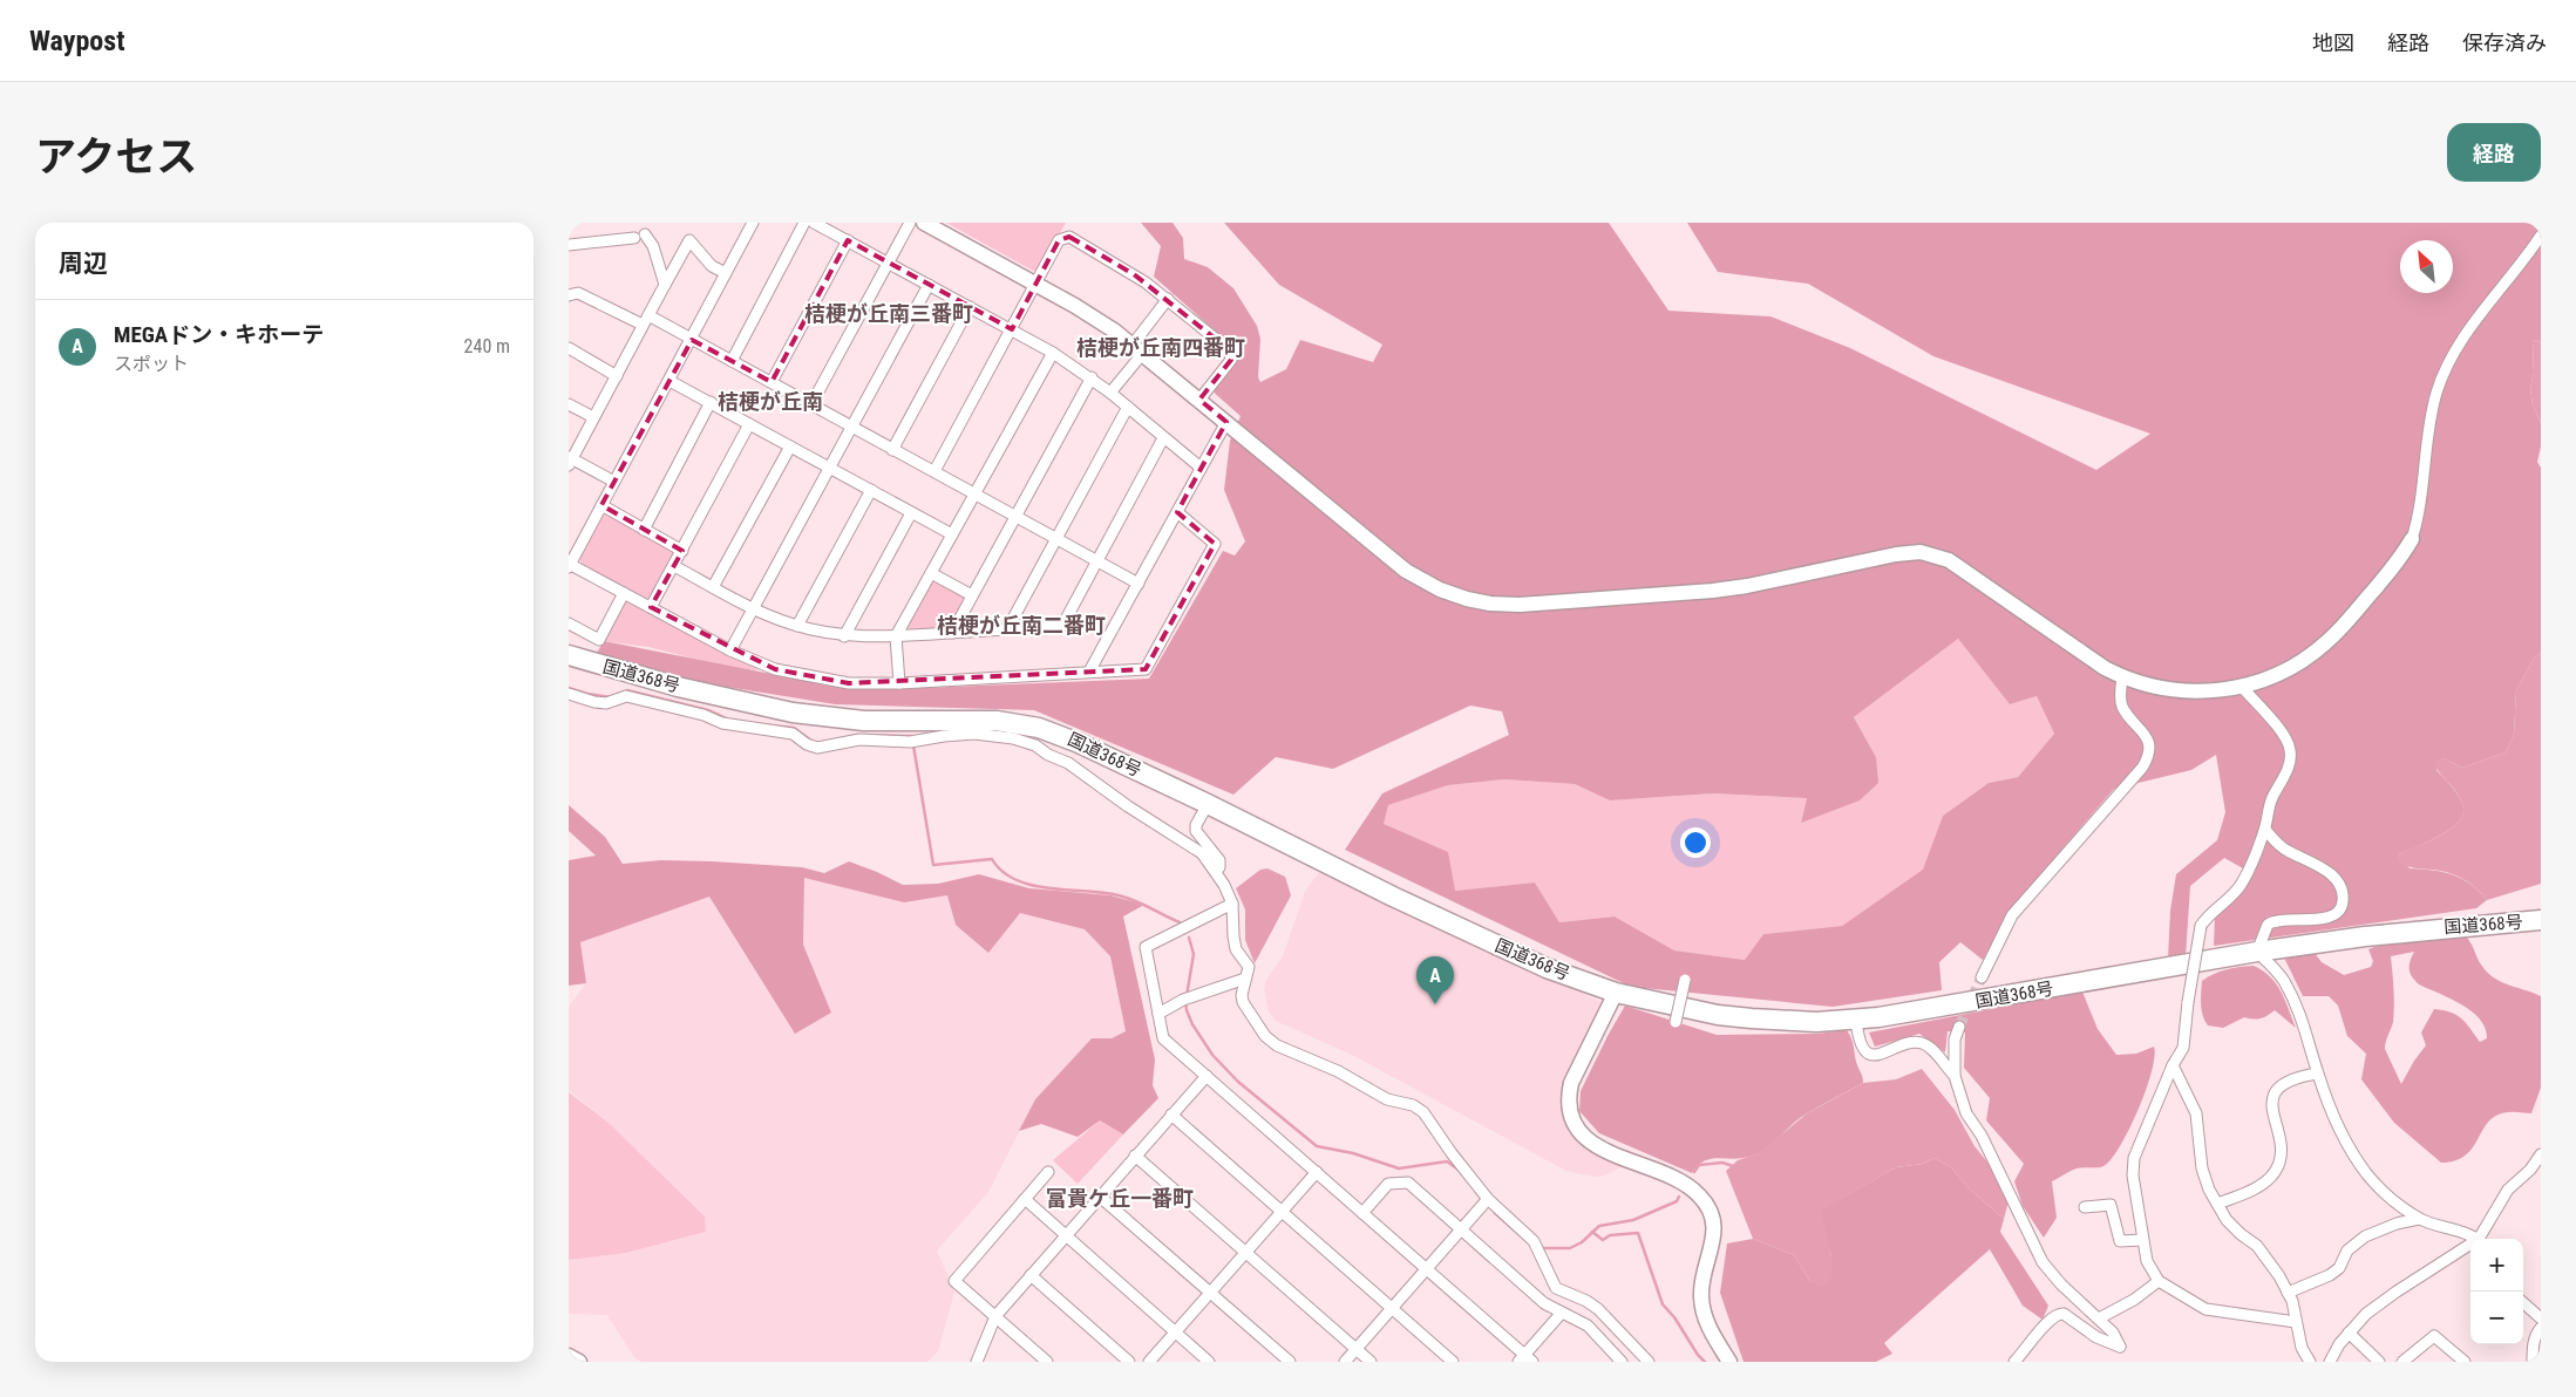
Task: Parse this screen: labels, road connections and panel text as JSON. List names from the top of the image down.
{
  "streets": {
    "highway": ["国道368号"]
  },
  "districts": [
    "桔梗が丘南三番町",
    "桔梗が丘南四番町",
    "桔梗が丘南",
    "桔梗が丘南二番町",
    "富貴ケ丘一番町"
  ],
  "north": "top left",
  "page": {
    "header": "Waypost",
    "nav": ["地図", "経路", "保存済み"],
    "title": "アクセス",
    "buttons": "経路",
    "heading": "周辺",
    "list": [
      {
        "mark": "A",
        "name": "MEGAドン・キホーテ",
        "note": "スポット",
        "value": "240 m"
      }
    ],
    "pins": "A",
    "map_buttons": ["+", "−"]
  }
}
